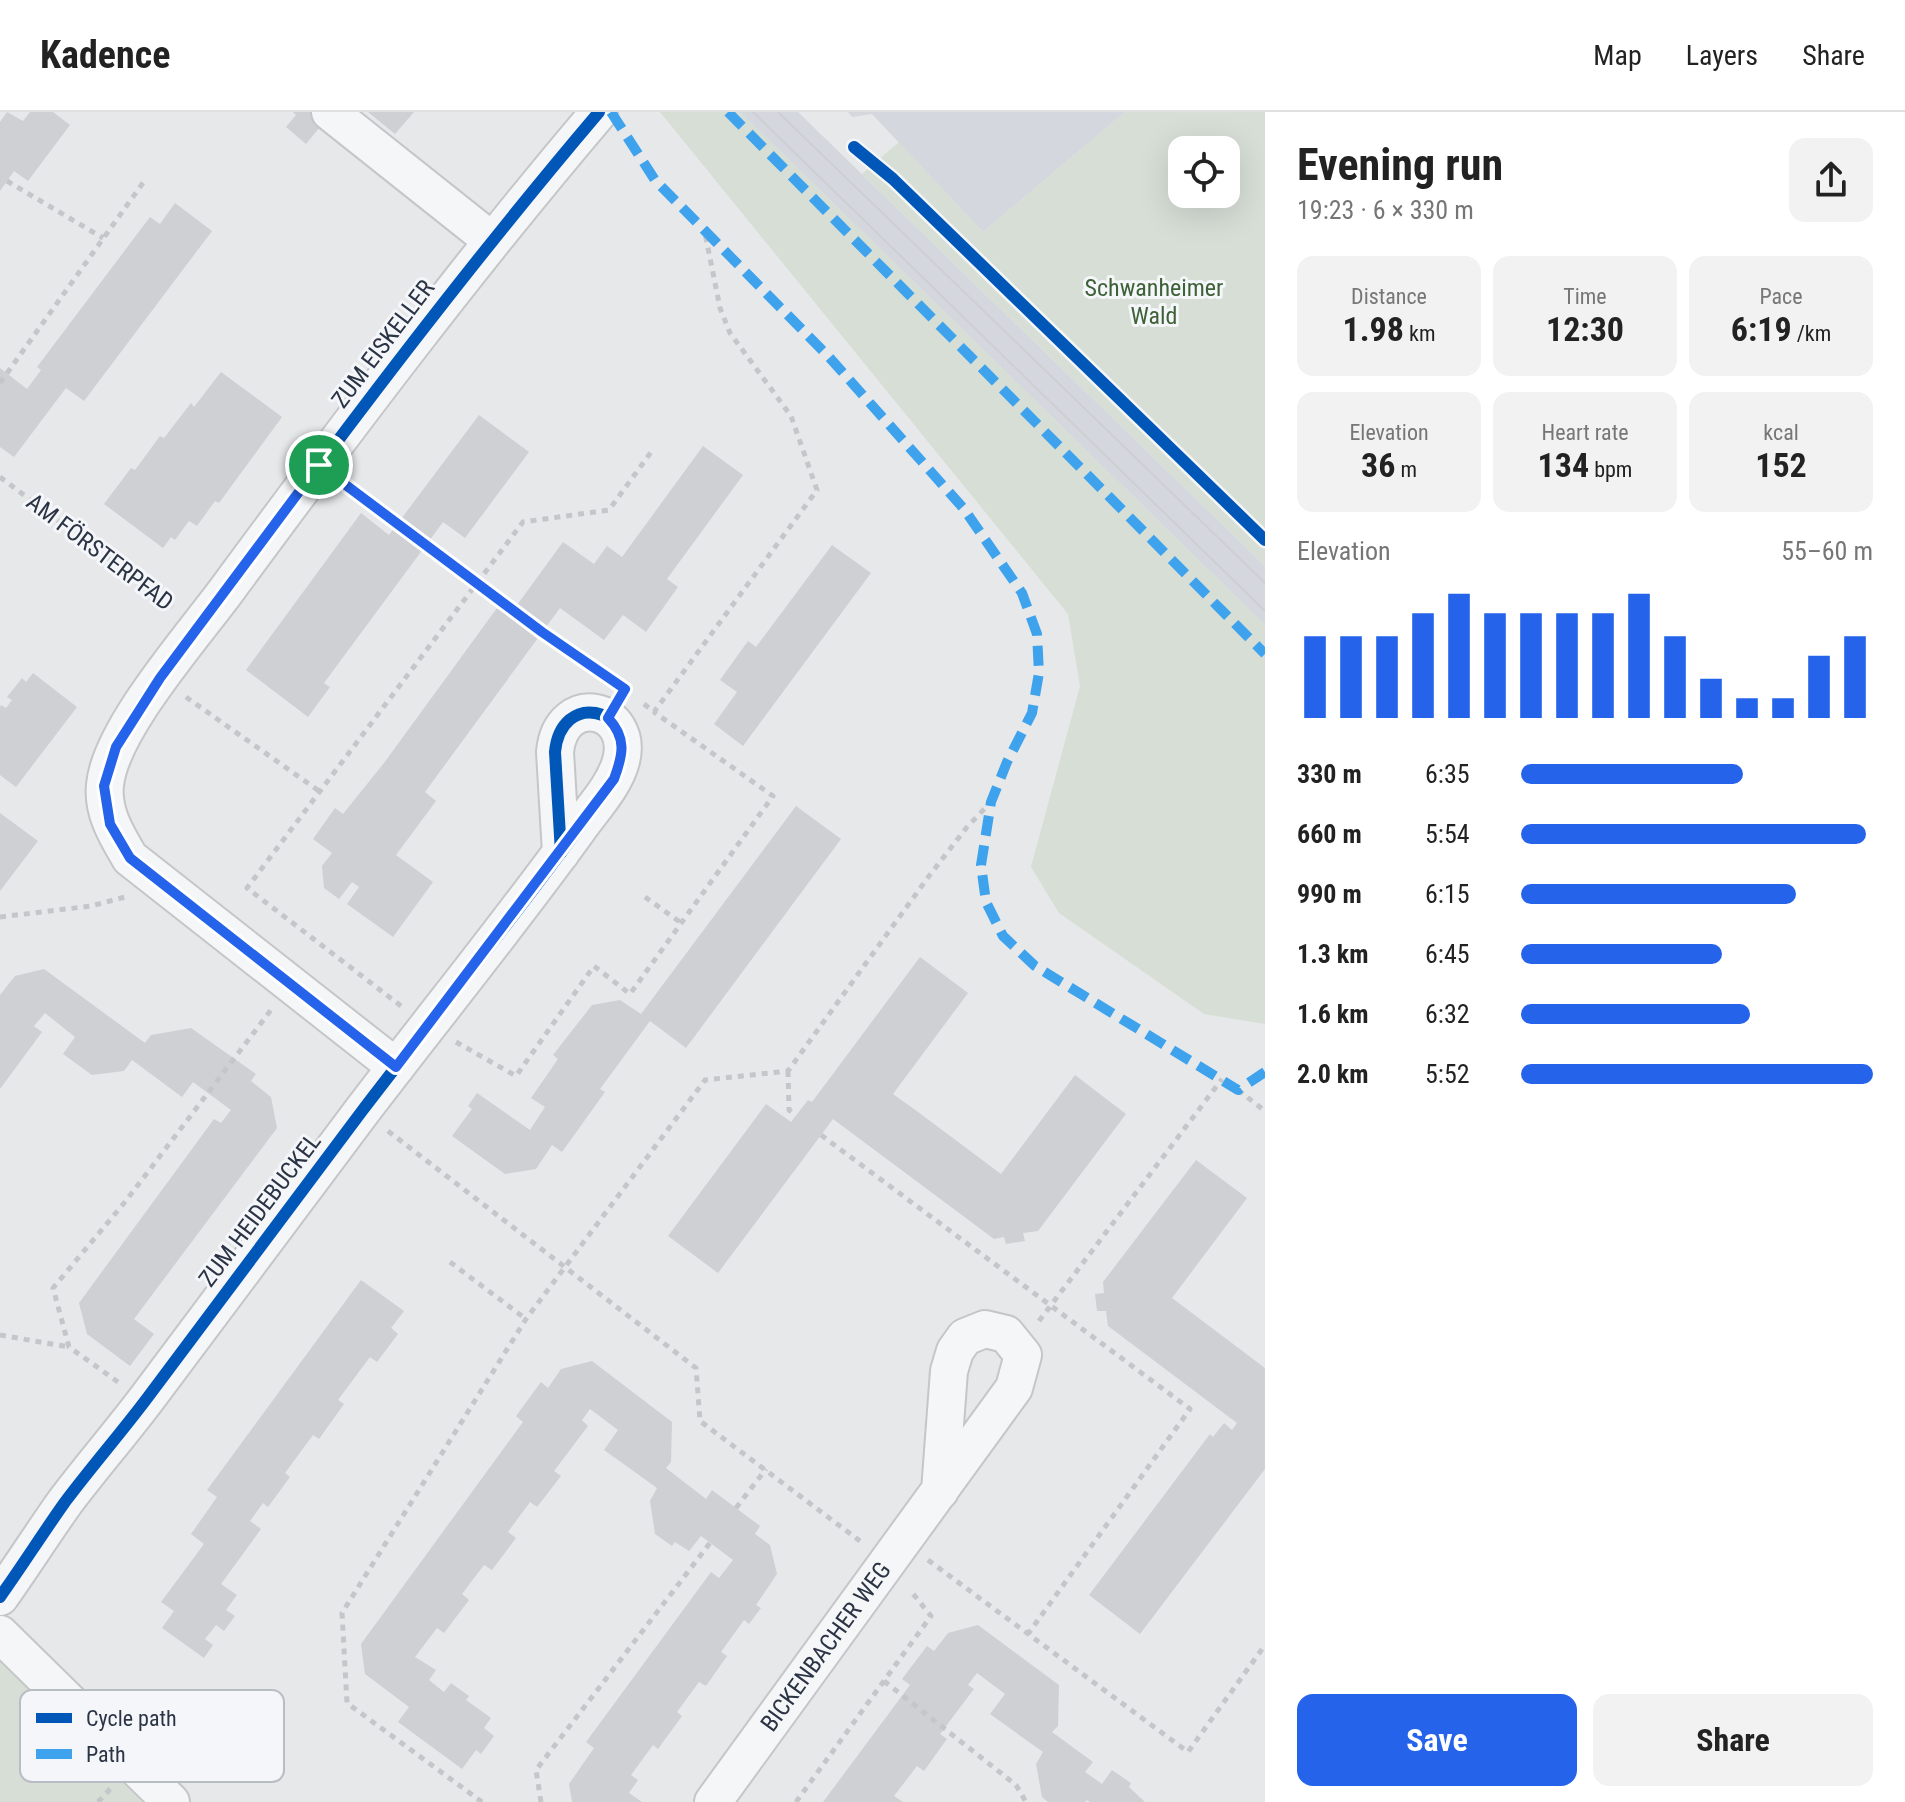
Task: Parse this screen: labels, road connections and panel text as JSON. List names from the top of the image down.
{
  "streets": {
    "street": ["ZUM EISKELLER", "ZUM HEIDEBUCKEL", "BICKENBACHER WEG"],
    "path": ["AM FÖRSTERPFAD"]
  },
  "crossings": [
    ["ZUM EISKELLER", "AM FÖRSTERPFAD"],
    ["ZUM EISKELLER", "ZUM HEIDEBUCKEL"]
  ],
  "parks": ["Schwanheimer Wald"],
  "legend": ["Cycle path", "Path"],
  "page": {
    "header": "Kadence",
    "nav": ["Map", "Layers", "Share"],
    "heading": ["Evening run", "19:23 · 6 × 330 m"],
    "stats": [
      ["Distance", "1.98 km"],
      ["Time", "12:30"],
      ["Pace", "6:19 /km"],
      ["Elevation", "36 m"],
      ["Heart rate", "134 bpm"],
      ["kcal", "152"]
    ],
    "chart": ["Elevation", "55–60 m"],
    "list": [
      {
        "name": "330 m",
        "note": "6:35"
      },
      {
        "name": "660 m",
        "note": "5:54"
      },
      {
        "name": "990 m",
        "note": "6:15"
      },
      {
        "name": "1.3 km",
        "note": "6:45"
      },
      {
        "name": "1.6 km",
        "note": "6:32"
      },
      {
        "name": "2.0 km",
        "note": "5:52"
      }
    ],
    "buttons": ["Save", "Share"]
  }
}
